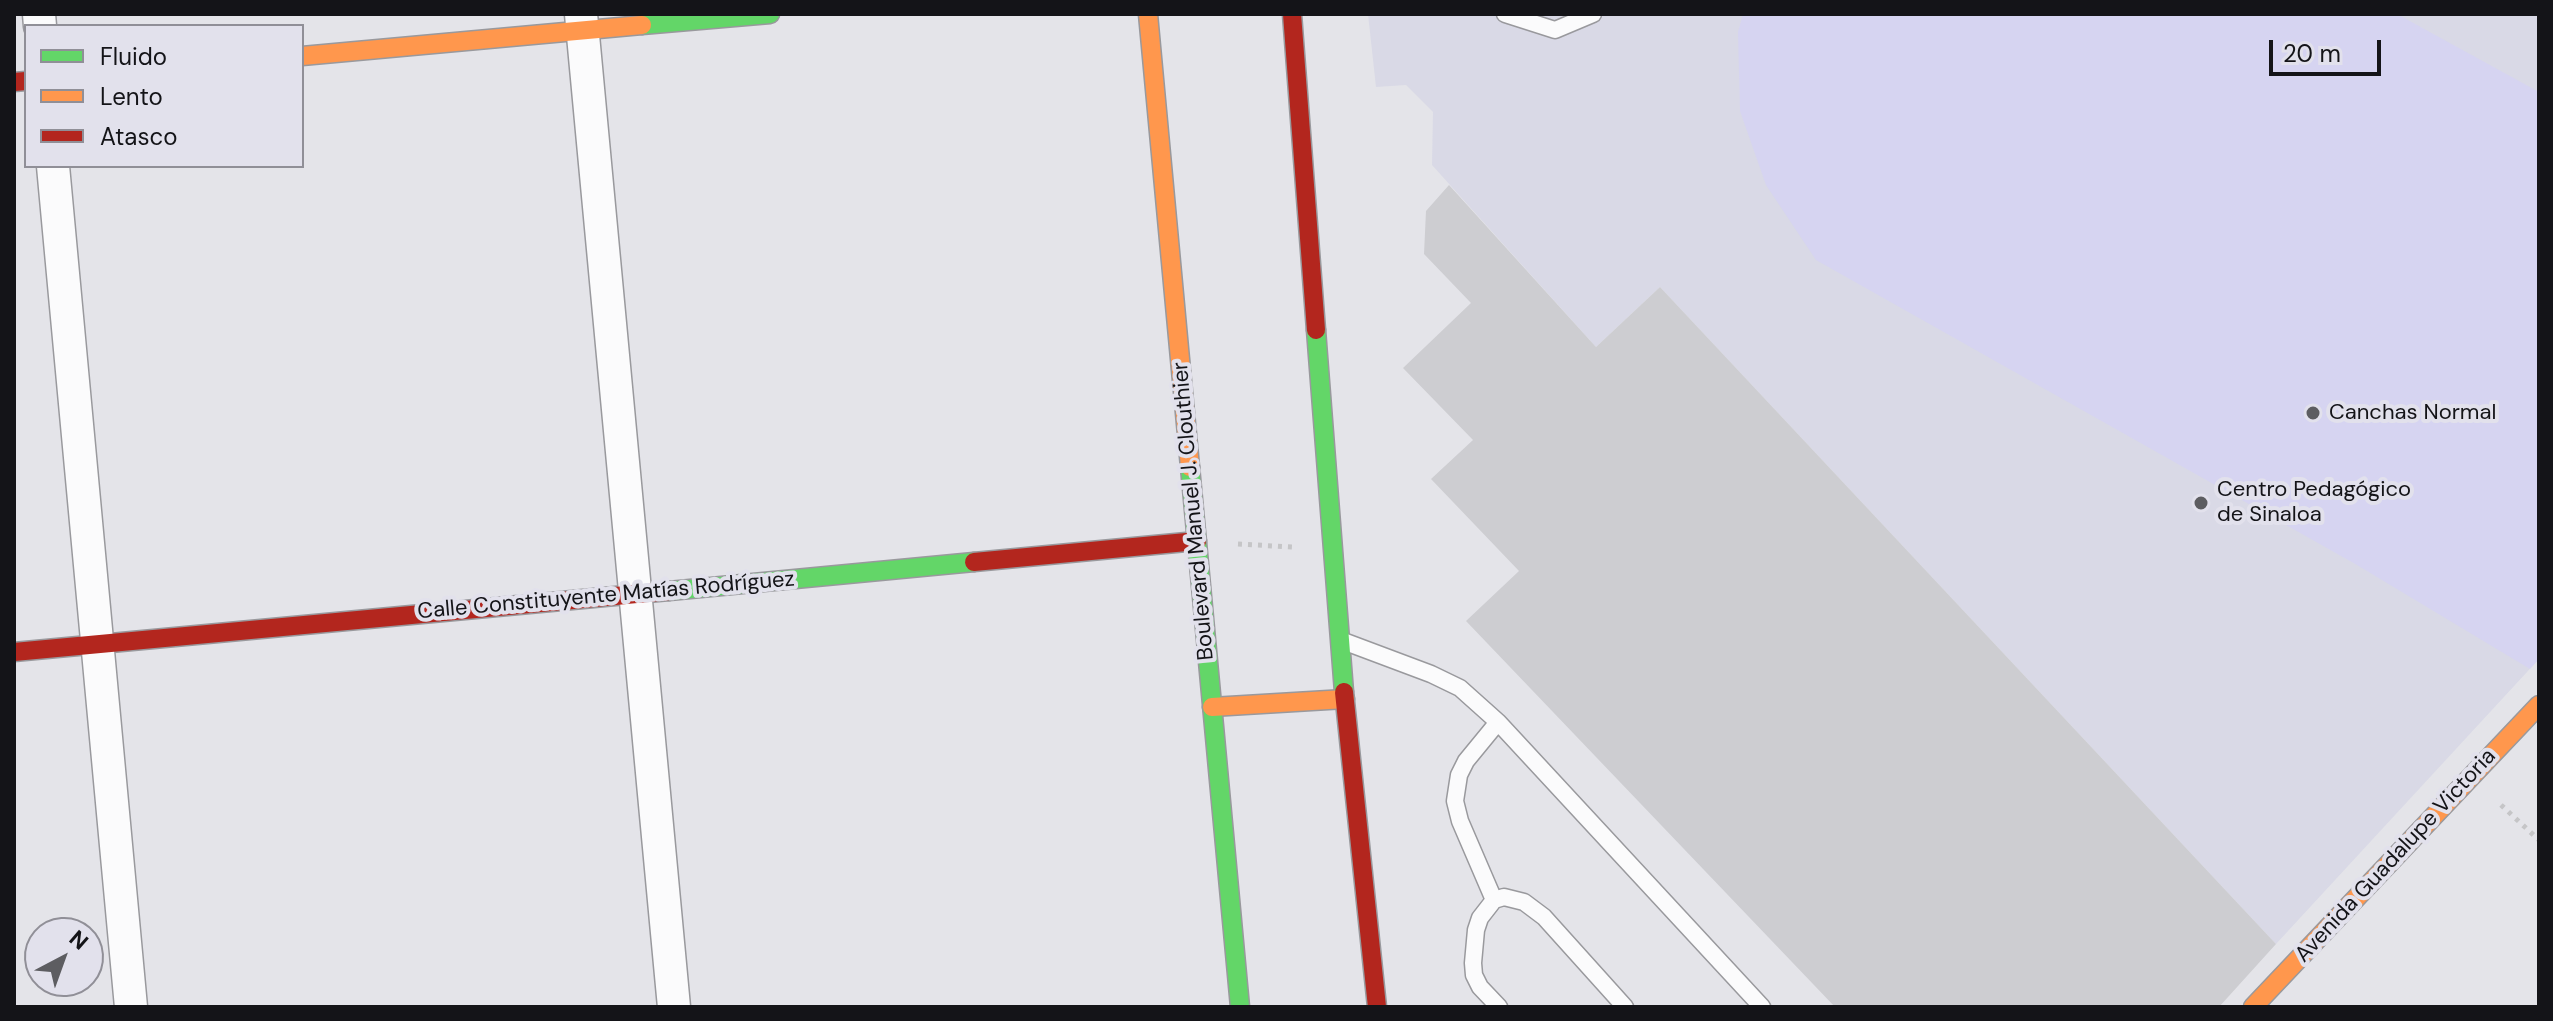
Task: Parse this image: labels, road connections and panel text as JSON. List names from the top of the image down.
{
  "streets": {
    "main road": ["Boulevard Manuel J. Clouthier", "Calle Constituyente Matías Rodríguez", "Avenida Guadalupe Victoria"]
  },
  "crossings": [
    ["Boulevard Manuel J. Clouthier", "Calle Constituyente Matías Rodríguez"]
  ],
  "places": ["Canchas Normal", "Centro Pedagógico de Sinaloa"],
  "legend": ["Fluido", "Lento", "Atasco"],
  "scale_bar": "20 m",
  "north": "top right"
}
